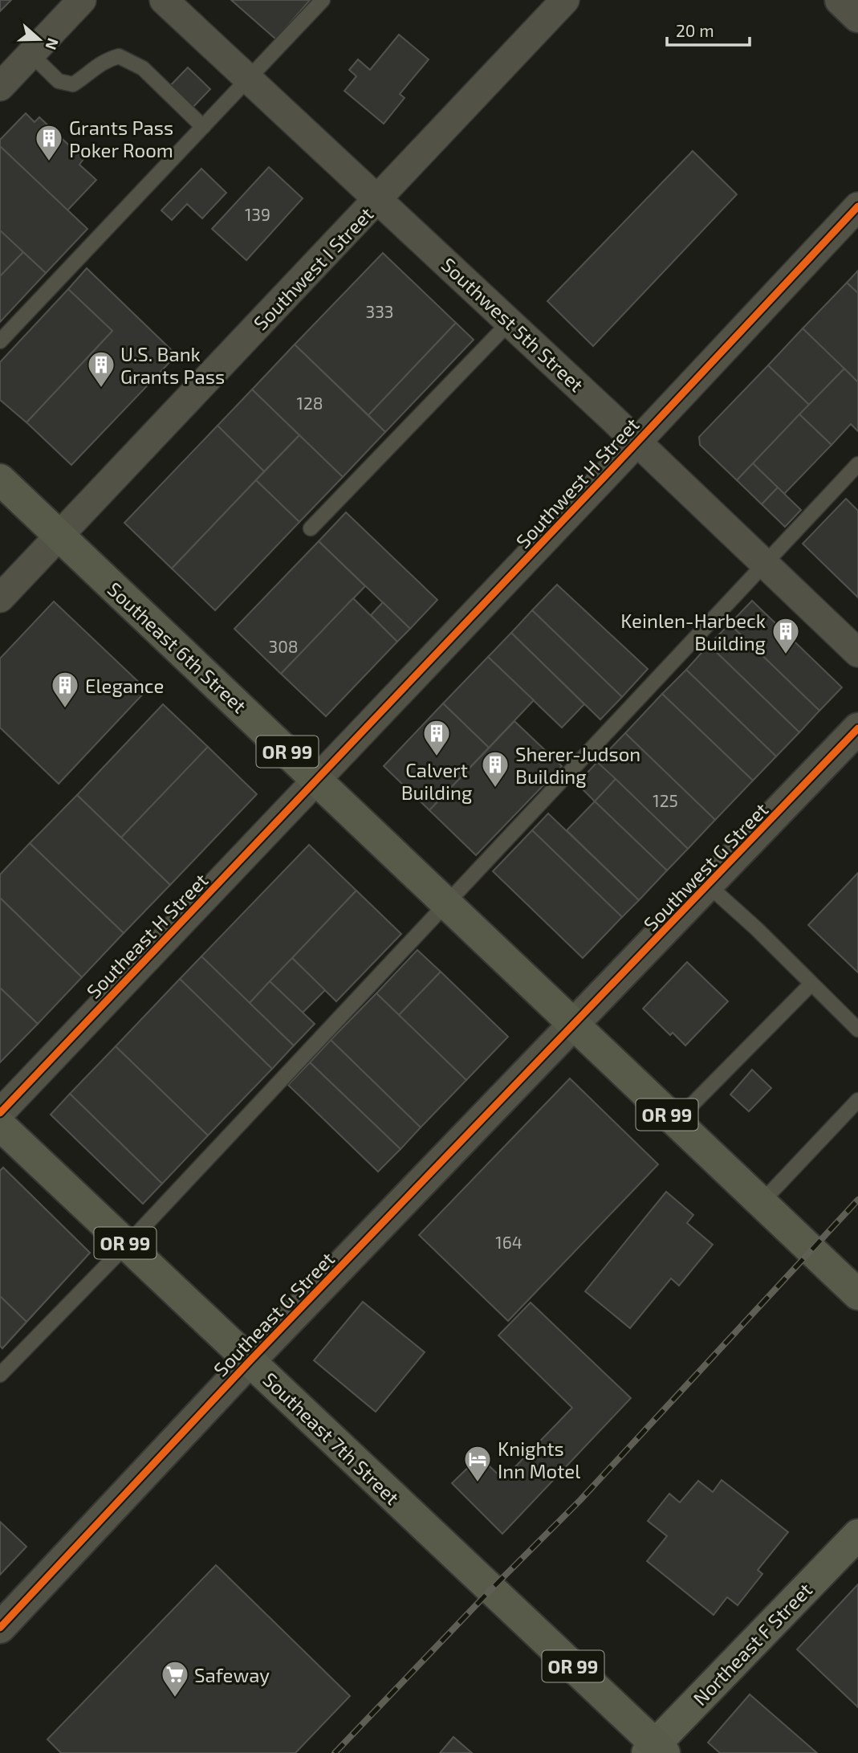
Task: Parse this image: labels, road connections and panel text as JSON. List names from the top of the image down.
{
  "streets": {
    "highway": ["Southeast 6th Street", "OR 99", "Southeast 7th Street"],
    "main road": ["Northeast F Street"],
    "street": [
      "Southwest I Street",
      "Southwest 5th Street",
      "Southwest H Street",
      "Southwest G Street",
      "Southeast H Street",
      "Southeast G Street"
    ]
  },
  "crossings": [
    ["Southwest I Street", "Southwest 5th Street"],
    ["Southwest I Street", "Southeast 6th Street"],
    ["Southwest 5th Street", "Southwest H Street"],
    ["Southwest H Street", "Southeast 6th Street"],
    ["Southwest H Street", "Southeast H Street"],
    ["Southeast 6th Street", "OR 99"],
    ["Southeast 6th Street", "Southwest G Street"],
    ["Southeast 6th Street", "Southeast H Street"],
    ["Southeast 6th Street", "Southeast G Street"],
    ["OR 99", "Southwest G Street"],
    ["OR 99", "Southeast G Street"],
    ["Southwest G Street", "Southeast G Street"],
    ["Southeast G Street", "Southeast 7th Street"],
    ["Southeast 7th Street", "Northeast F Street"]
  ],
  "places": {
    "building": [
      "Grants Pass Poker Room",
      "U.S. Bank Grants Pass",
      "Keinlen-Harbeck Building",
      "Elegance",
      "Calvert Building",
      "Sherer-Judson Building"
    ],
    "hotel": ["Knights Inn Motel"],
    "supermarket": ["Safeway"]
  },
  "house_numbers": [
    "139",
    "333",
    "128",
    "308",
    "125",
    "164"
  ],
  "scale_bar": "20 m",
  "north": "right"
}
